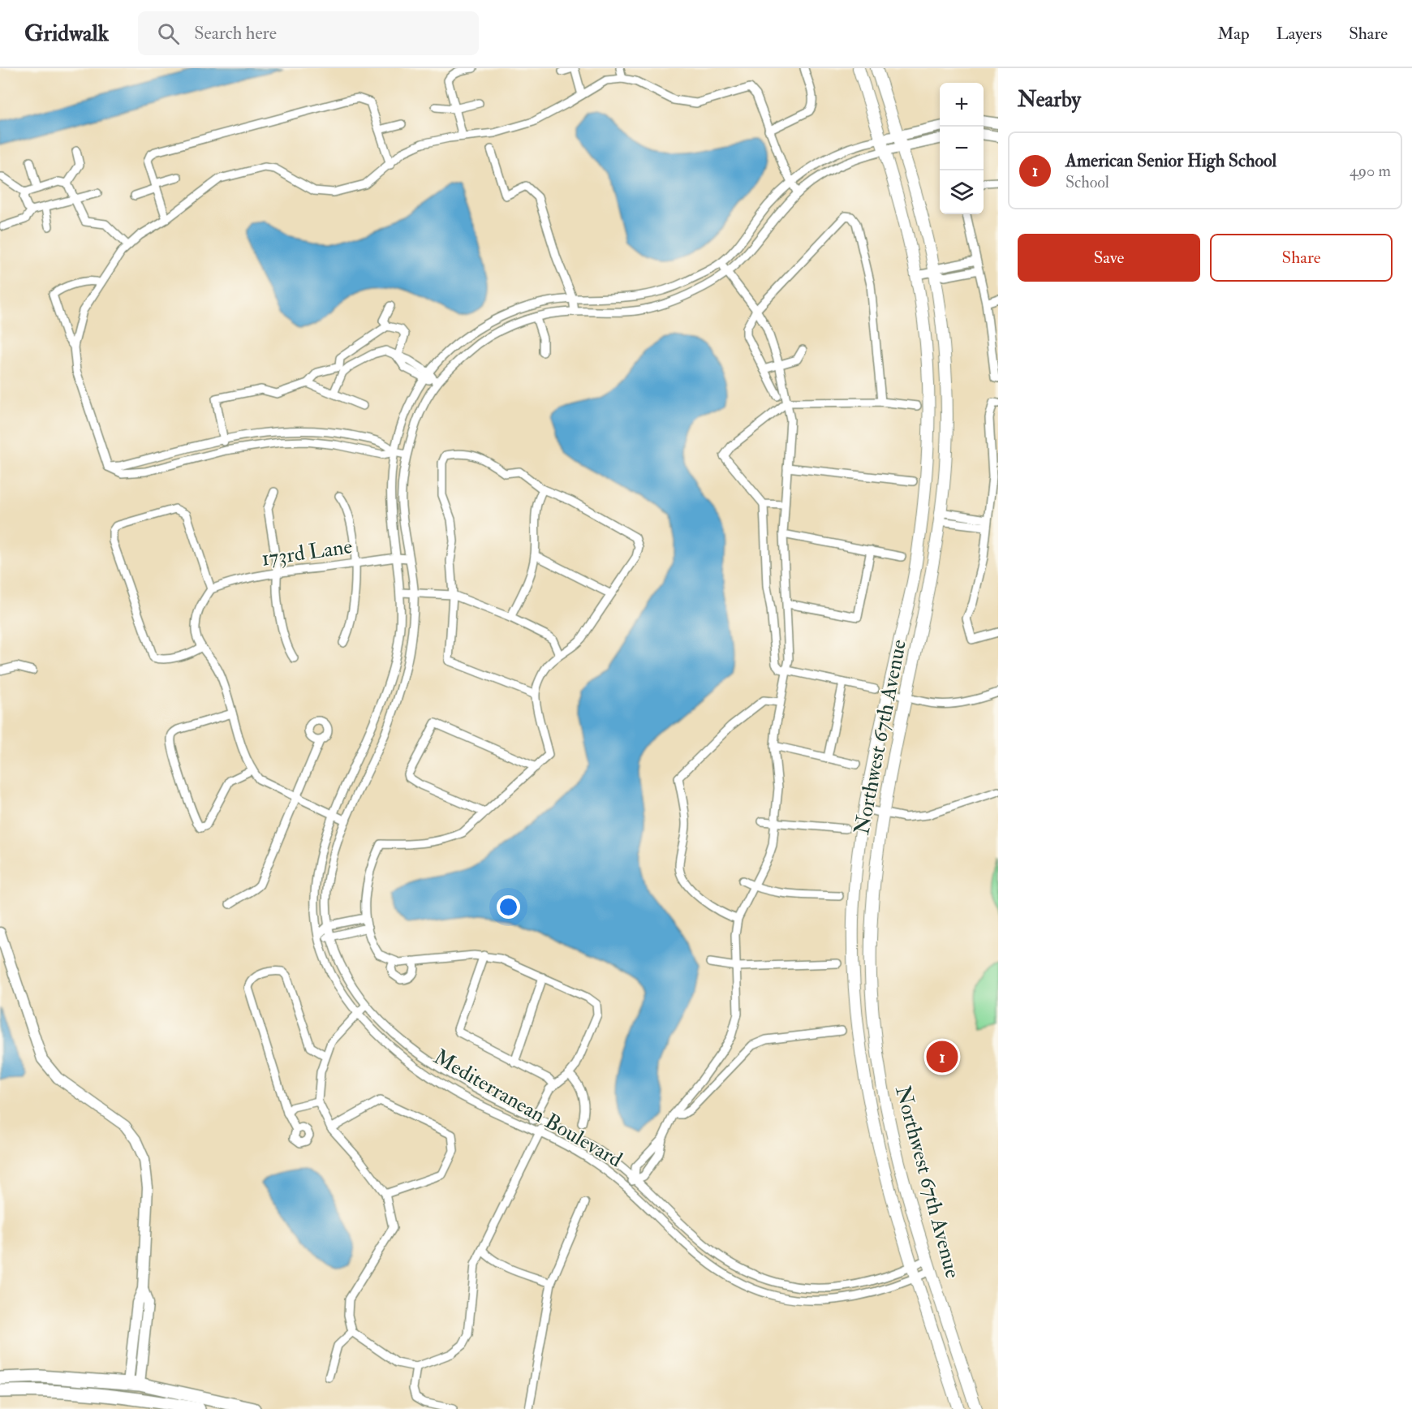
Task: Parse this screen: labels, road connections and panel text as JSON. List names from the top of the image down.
{
  "streets": {
    "main road": ["Northwest 67th Avenue"],
    "street": ["173rd Lane", "Mediterranean Boulevard"]
  },
  "crossings": [
    ["173rd Lane", "Mediterranean Boulevard"],
    ["Northwest 67th Avenue", "Mediterranean Boulevard"]
  ],
  "page": {
    "header": "Gridwalk",
    "search": "Search here",
    "nav": ["Map", "Layers", "Share"],
    "heading": "Nearby",
    "map_buttons": ["+", "−"],
    "list": [
      {
        "mark": "1",
        "name": "American Senior High School",
        "note": "School",
        "value": "490 m"
      }
    ],
    "buttons": ["Save", "Share"],
    "pins": "1"
  }
}
